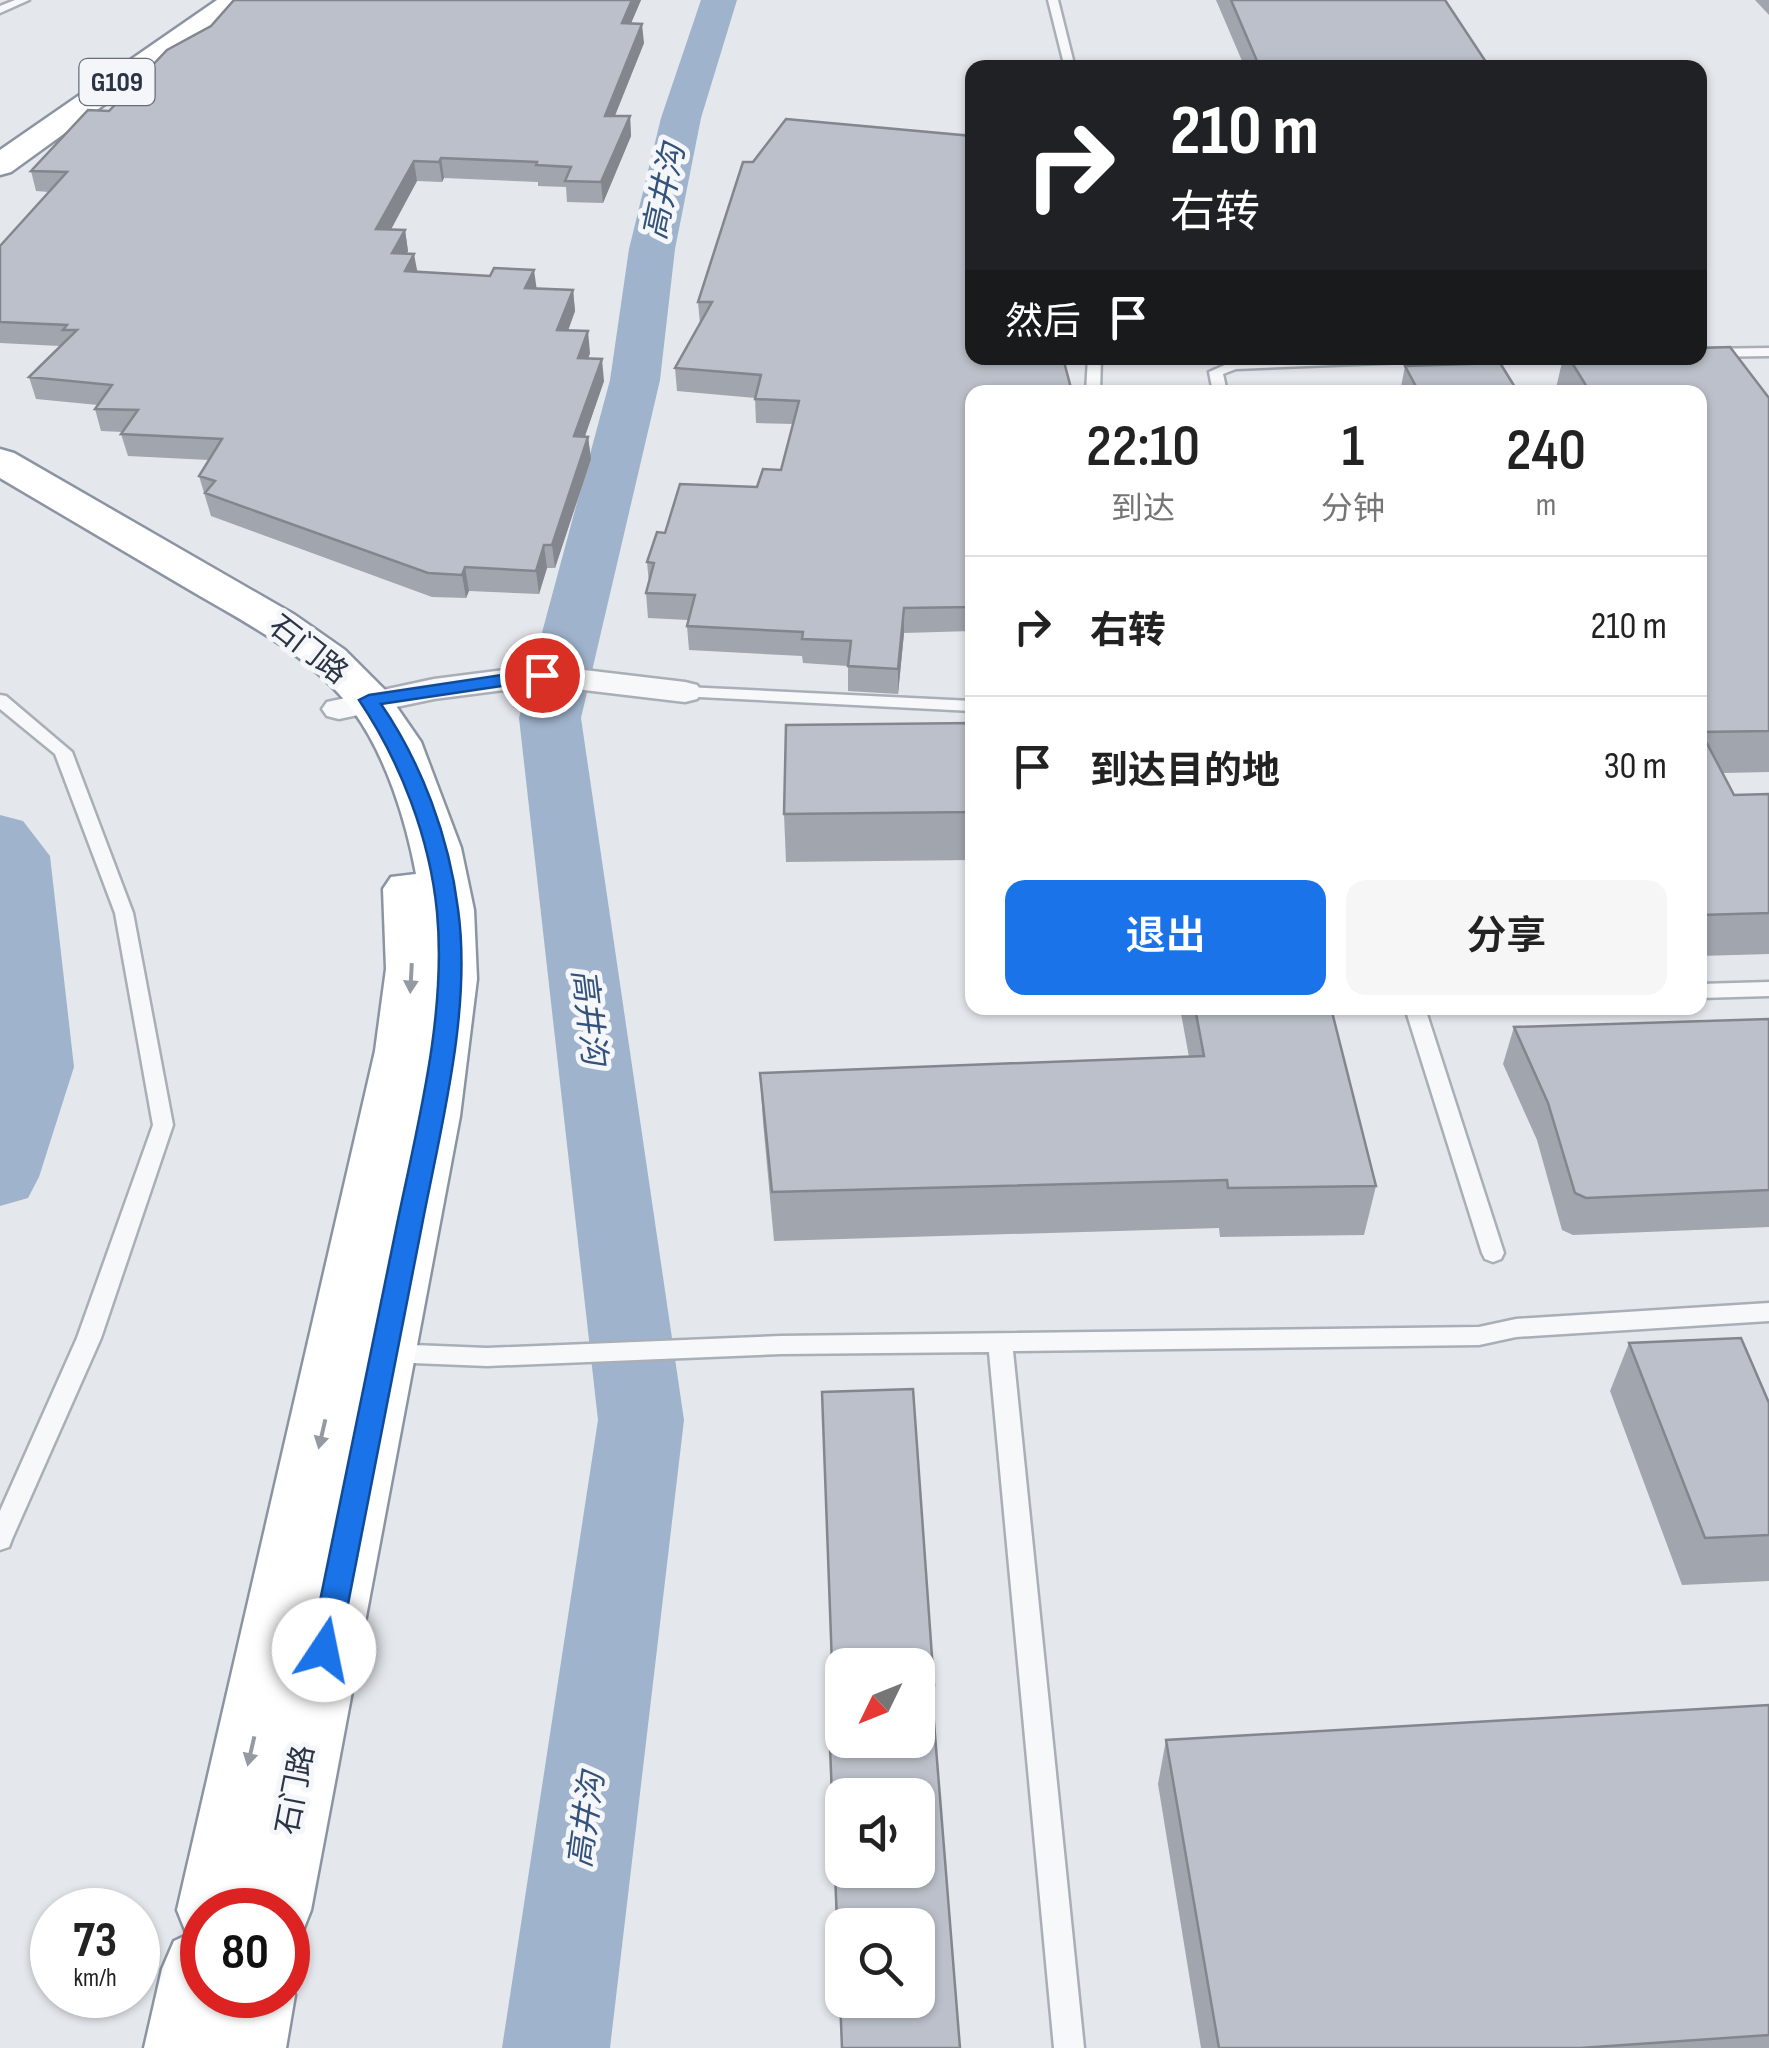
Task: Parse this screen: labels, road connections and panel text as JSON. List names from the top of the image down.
{
  "streets": {
    "highway": ["G109", "石门路"]
  },
  "water": ["高井沟"],
  "north": "bottom left",
  "page": {
    "turn": ["210 m", "右转"],
    "then": "然后",
    "eta": [
      "22:10",
      "到达",
      "1",
      "分钟",
      "240",
      "m"
    ],
    "list": [
      {
        "name": "右转",
        "value": "210 m"
      },
      {
        "name": "到达目的地",
        "value": "30 m"
      }
    ],
    "buttons": ["退出", "分享"],
    "speed": "73 km/h",
    "limit": "80"
  }
}
